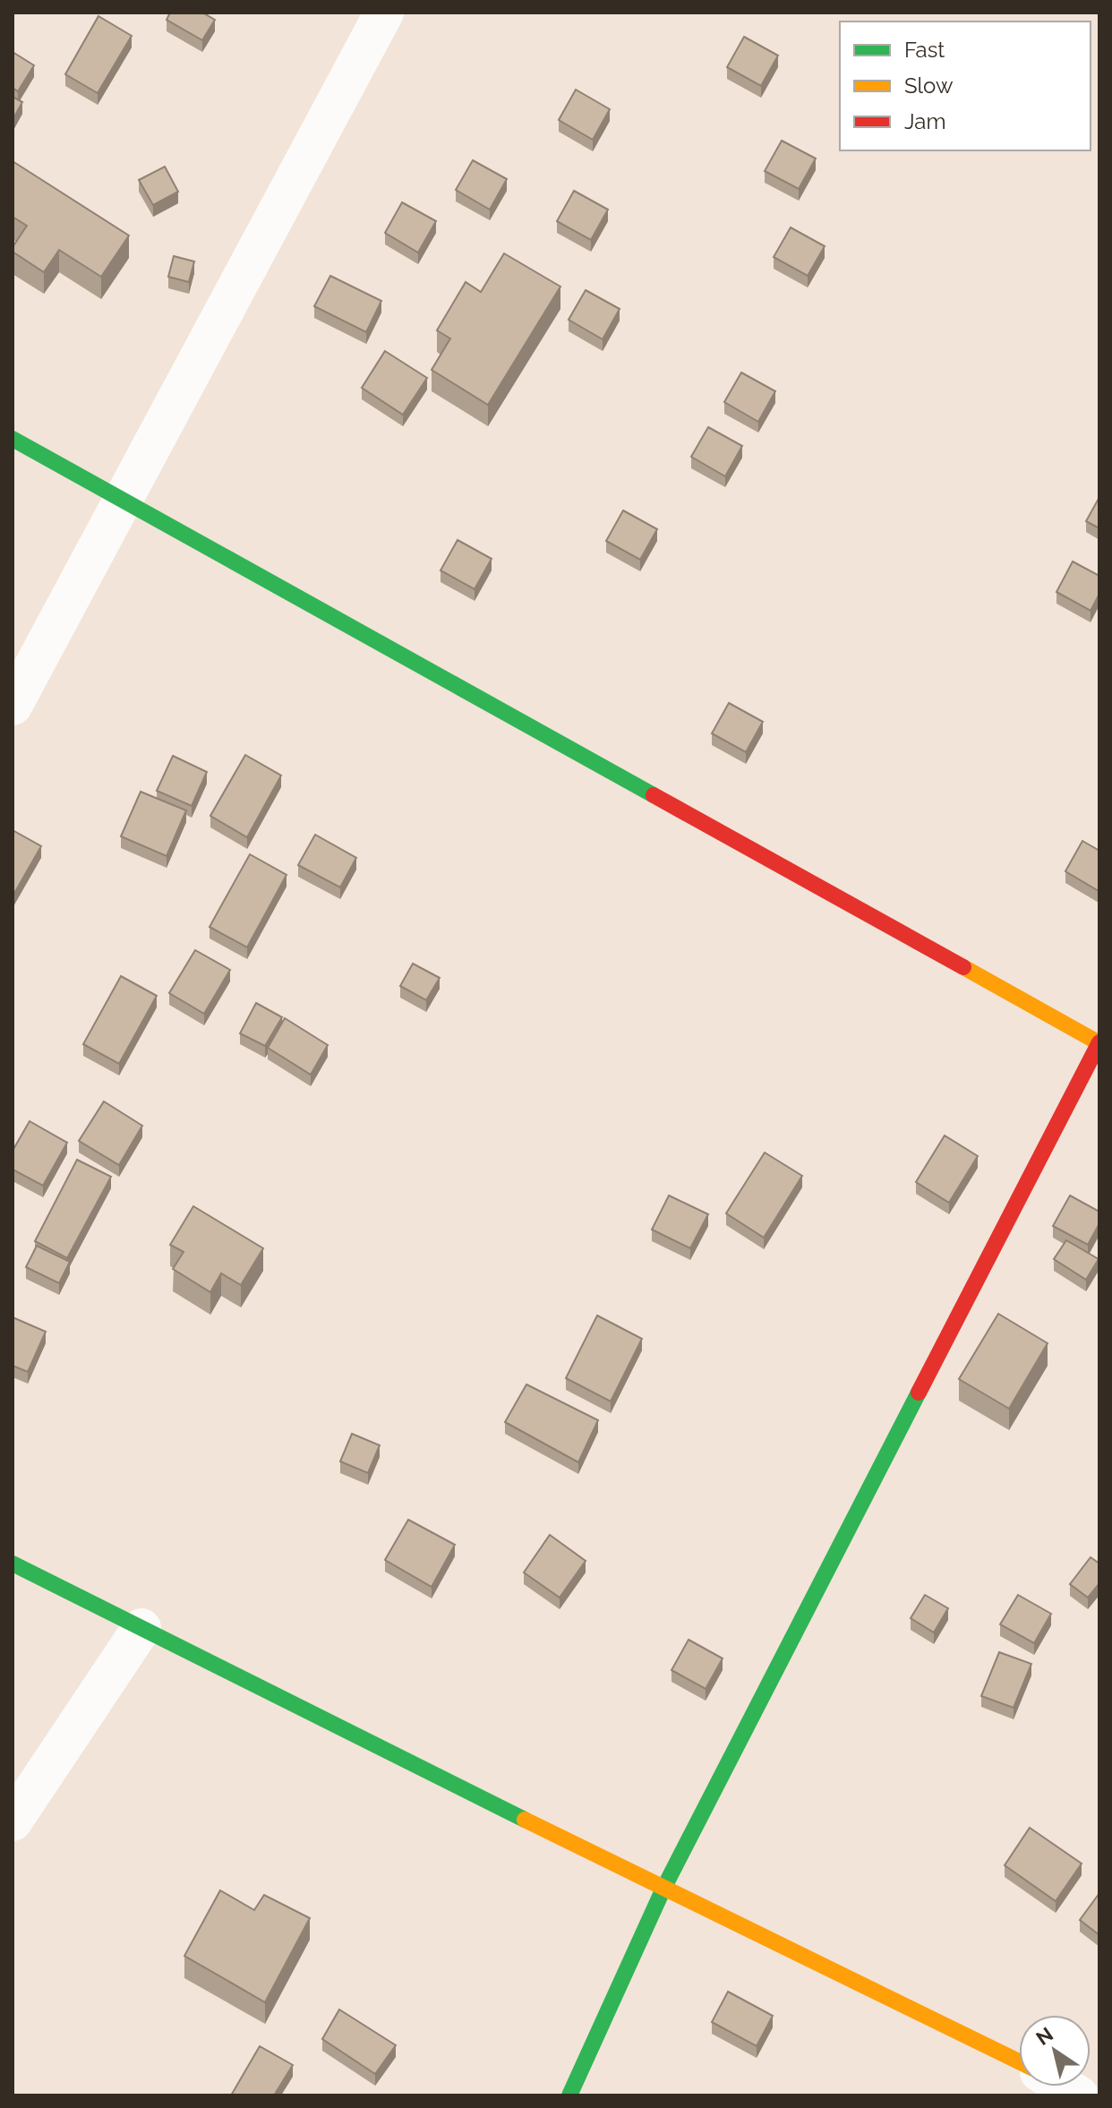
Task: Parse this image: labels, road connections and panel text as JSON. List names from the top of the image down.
{
  "legend": ["Fast", "Slow", "Jam"],
  "north": "top left"
}
